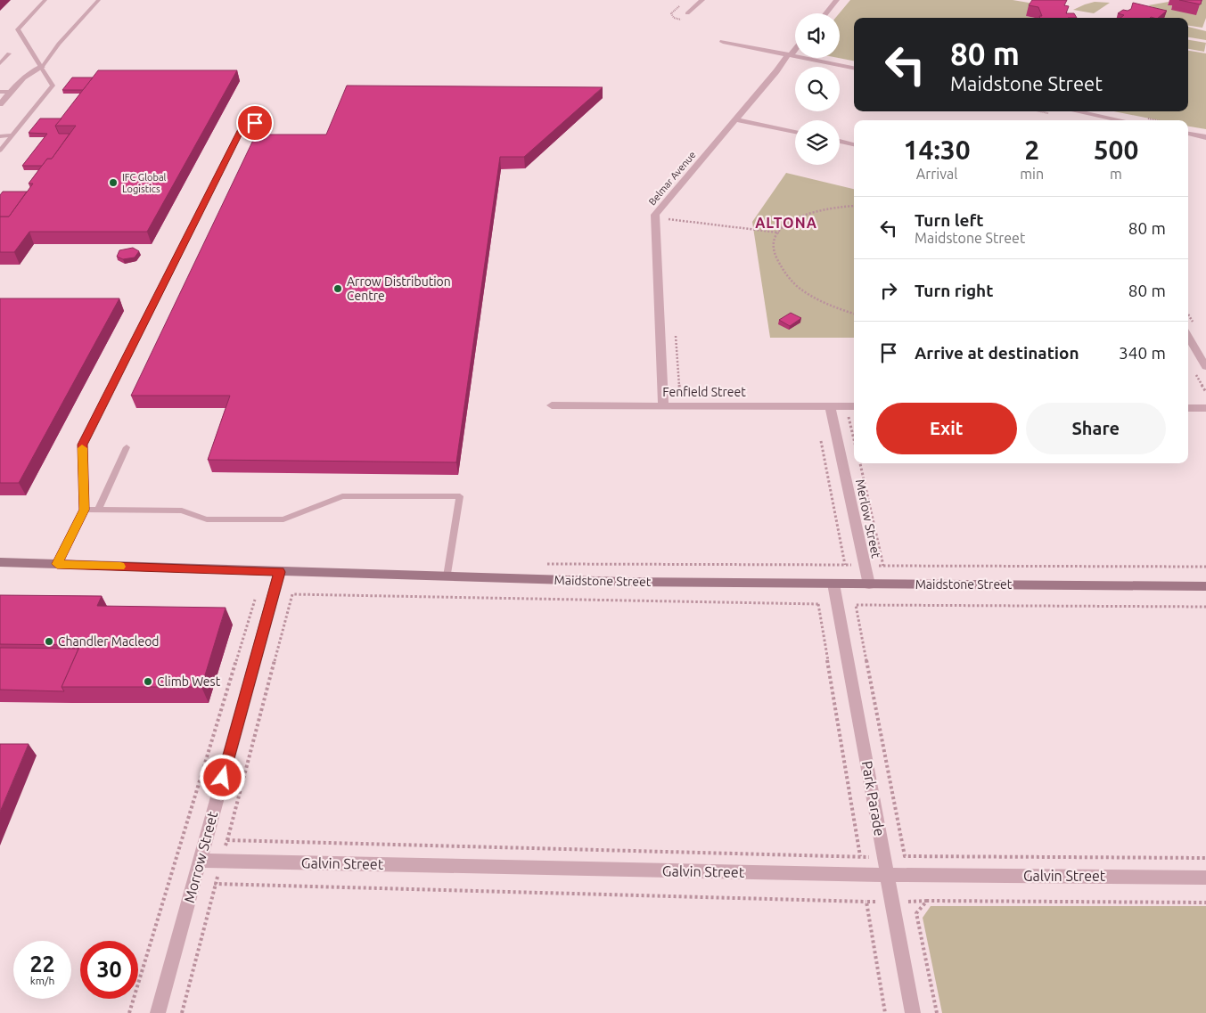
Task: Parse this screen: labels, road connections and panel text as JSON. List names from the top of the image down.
{
  "streets": {
    "main road": ["Maidstone Street"],
    "street": [
      "Belmar Avenue",
      "Fenfield Street",
      "Merlow Street",
      "Park Parade",
      "Morrow Street",
      "Galvin Street"
    ]
  },
  "crossings": [
    ["Belmar Avenue", "Fenfield Street"],
    ["Fenfield Street", "Merlow Street"],
    ["Merlow Street", "Maidstone Street"],
    ["Maidstone Street", "Park Parade"],
    ["Maidstone Street", "Morrow Street"],
    ["Park Parade", "Galvin Street"],
    ["Morrow Street", "Galvin Street"]
  ],
  "districts": ["ALTONA"],
  "places": [
    "IFC Global Logistics",
    "Arrow Distribution Centre",
    "Chandler Macleod",
    "Climb West"
  ],
  "page": {
    "turn": ["80 m", "Maidstone Street"],
    "eta": [
      "14:30",
      "Arrival",
      "2",
      "min",
      "500",
      "m"
    ],
    "list": [
      {
        "name": "Turn left",
        "note": "Maidstone Street",
        "value": "80 m"
      },
      {
        "name": "Turn right",
        "value": "80 m"
      },
      {
        "name": "Arrive at destination",
        "value": "340 m"
      }
    ],
    "buttons": ["Exit", "Share"],
    "speed": "22 km/h",
    "limit": "30"
  }
}
